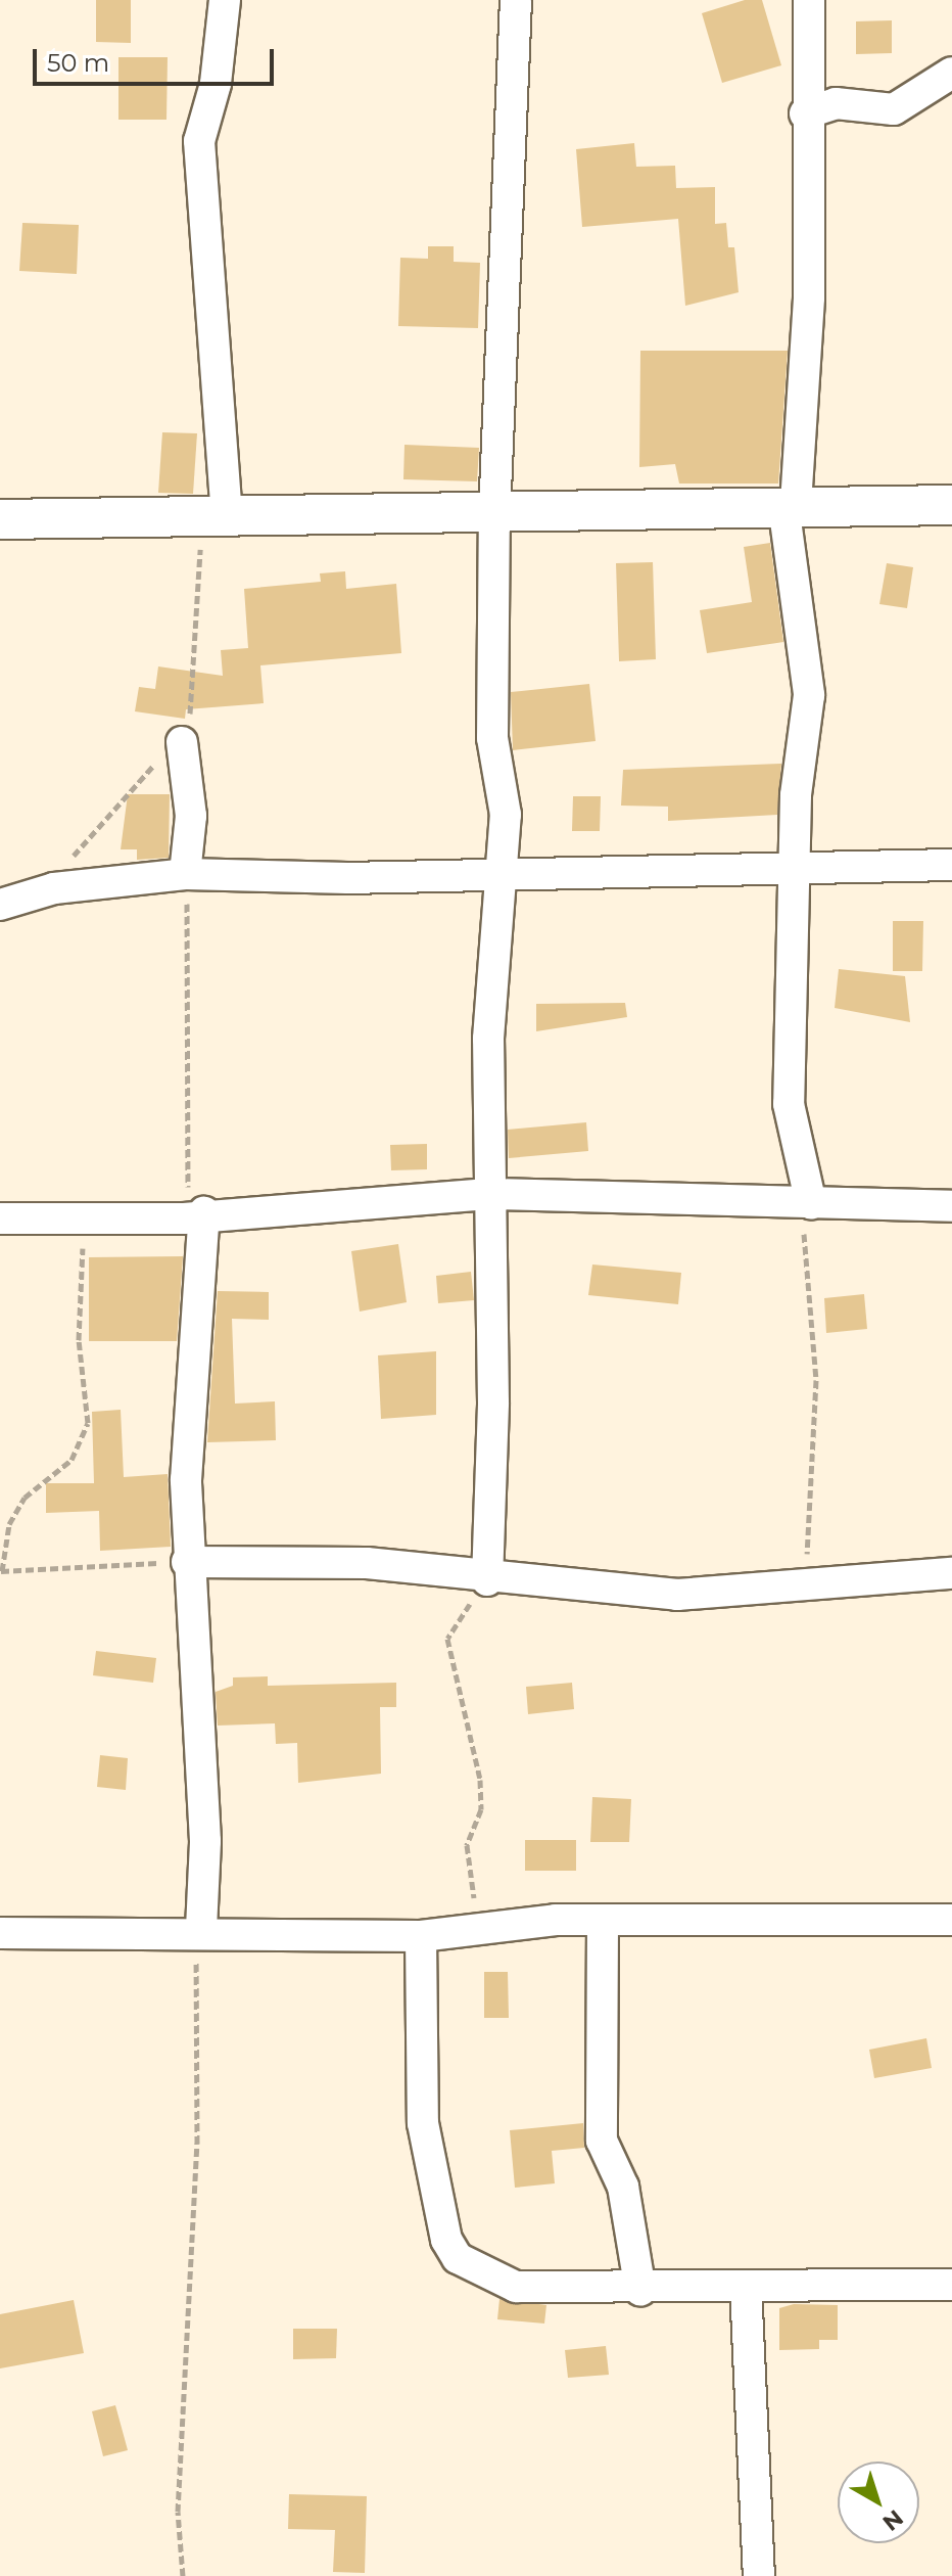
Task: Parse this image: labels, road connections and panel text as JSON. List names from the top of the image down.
{
  "scale_bar": "50 m",
  "north": "bottom right"
}
